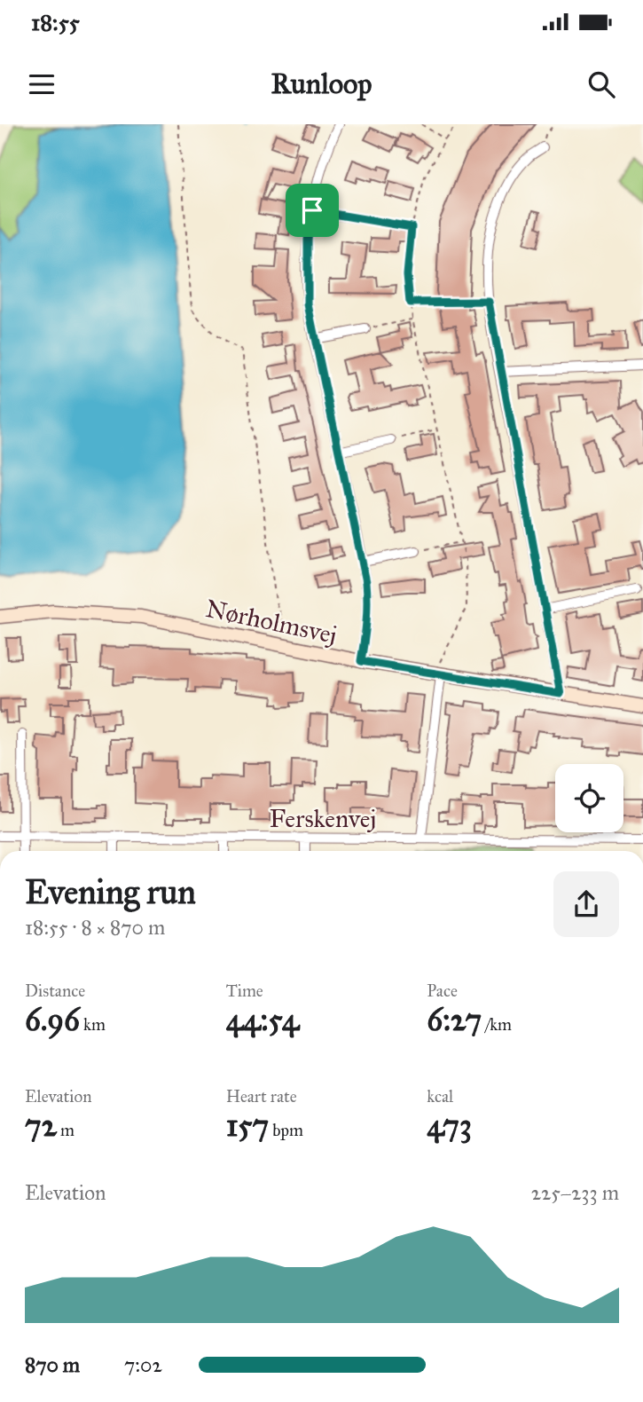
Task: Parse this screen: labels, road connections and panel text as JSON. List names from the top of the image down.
{
  "streets": {
    "street": ["Nørholmsvej", "Ferskenvej"]
  },
  "page": {
    "status": "18:55",
    "header": "Runloop",
    "heading": ["Evening run", "18:55 · 8 × 870 m"],
    "stats": [
      ["Distance", "6.96 km"],
      ["Time", "44:54"],
      ["Pace", "6:27 /km"],
      ["Elevation", "72 m"],
      ["Heart rate", "157 bpm"],
      ["kcal", "473"]
    ],
    "chart": ["Elevation", "225–233 m"],
    "list": [
      {
        "name": "870 m",
        "note": "7:02"
      }
    ]
  }
}
